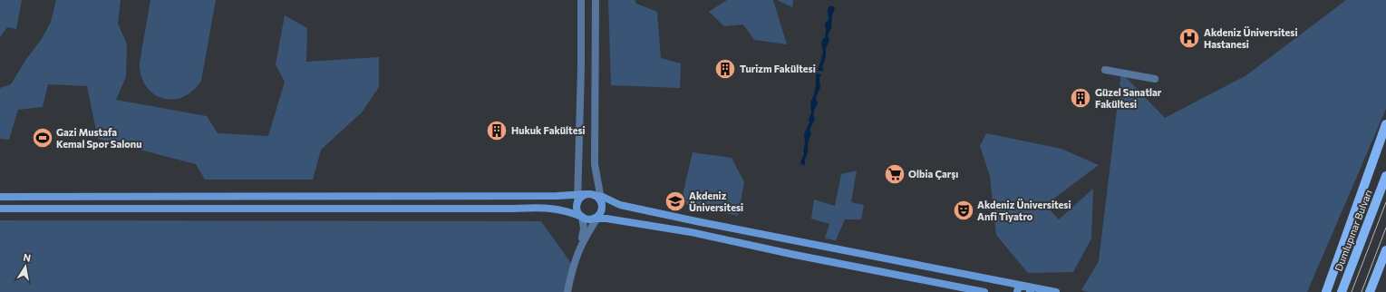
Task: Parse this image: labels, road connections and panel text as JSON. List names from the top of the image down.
{
  "streets": {
    "main road": ["Dumlupınar Bulvarı"]
  },
  "places": {
    "hospital": ["Akdeniz Üniversitesi Hastanesi"],
    "building": ["Turizm Fakültesi", "Güzel Sanatlar Fakültesi", "Hukuk Fakültesi"],
    "sports": ["Gazi Mustafa Kemal Spor Salonu"],
    "supermarket": ["Olbia Çarşı"],
    "school or university": ["Akdeniz Üniversitesi"],
    "theatre": ["Akdeniz Üniversitesi Anfi Tiyatro"]
  },
  "north": "top"
}
